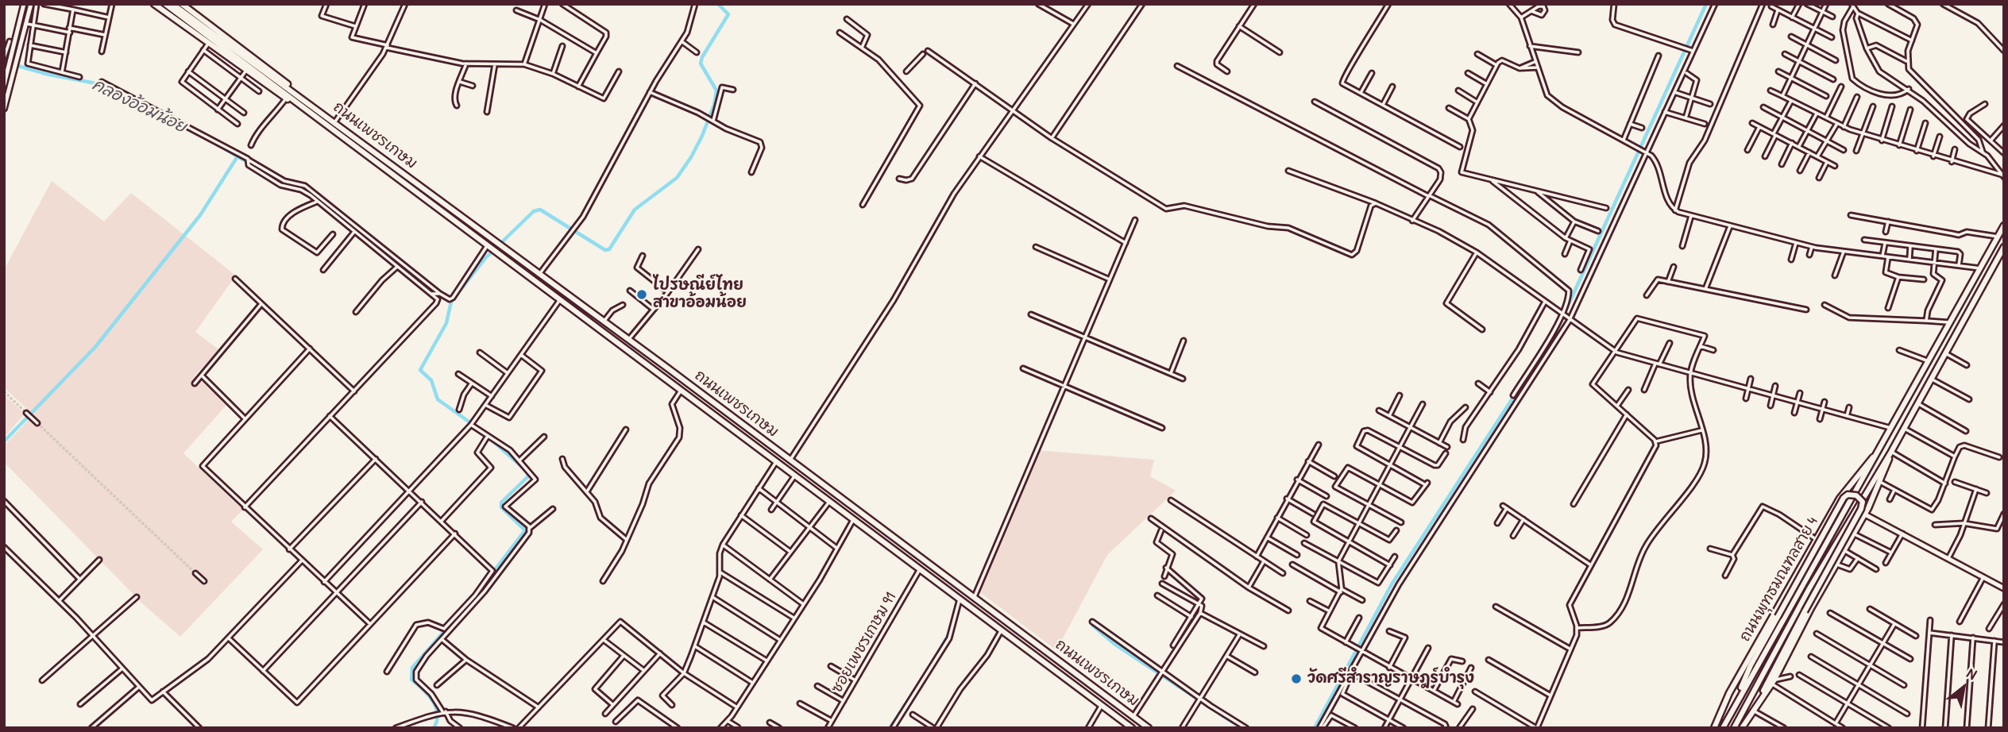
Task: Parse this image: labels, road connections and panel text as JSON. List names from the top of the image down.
{
  "streets": {
    "main road": ["ถนนเพชรเกษม", "ถนนพุทธมณฑลสาย 4"],
    "street": ["ซอยเพชรเกษม 91"]
  },
  "crossings": [
    ["ถนนเพชรเกษม", "ซอยเพชรเกษม 91"]
  ],
  "water": ["คลองอ้อมน้อย"],
  "places": ["ไปรษณีย์ไทย สาขาอ้อมน้อย", "วัดศรีสําราญราษฎร์บํารุง"],
  "north": "top right"
}
